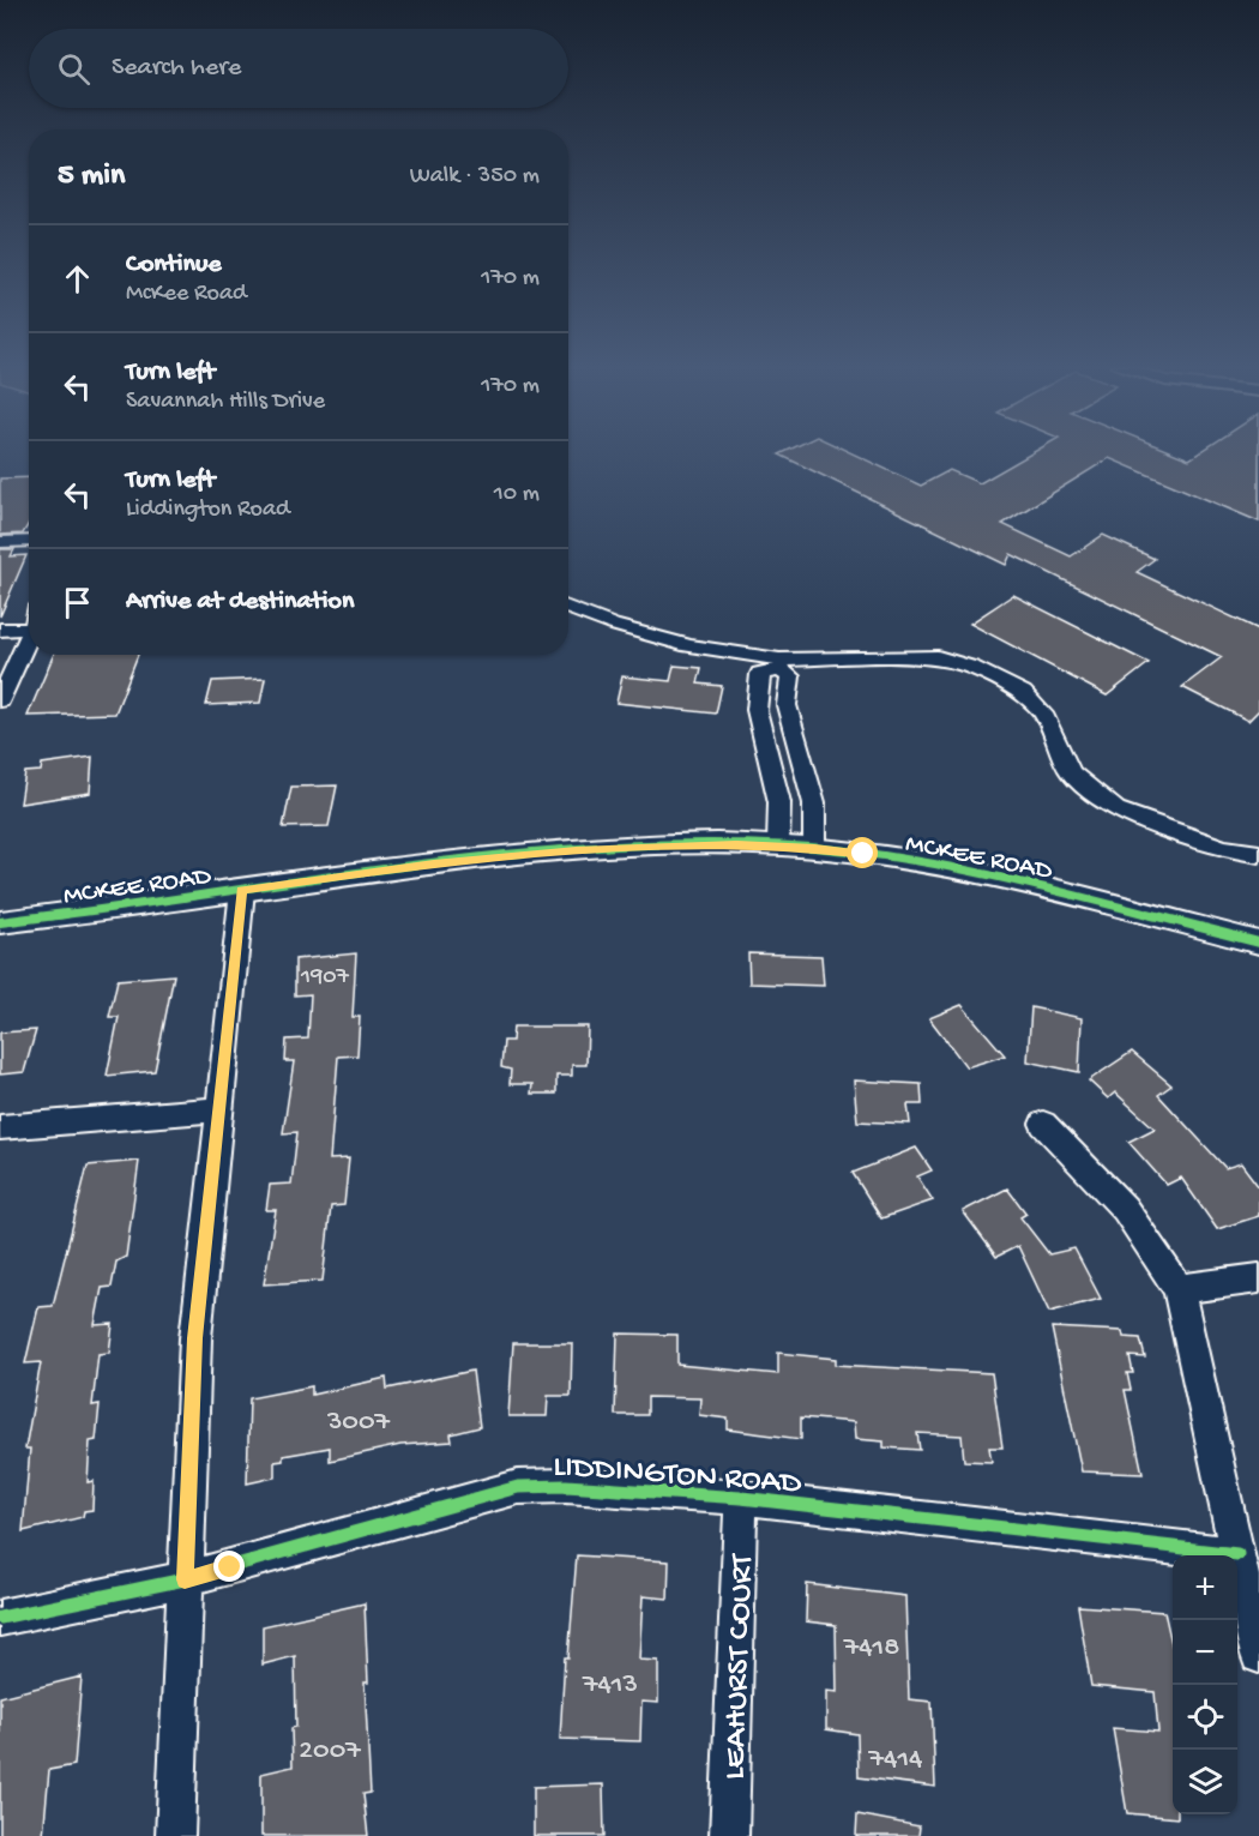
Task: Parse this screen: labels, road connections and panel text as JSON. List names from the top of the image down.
{
  "streets": {
    "street": ["MCKEE ROAD", "LIDDINGTON ROAD", "LEAHURST COURT"]
  },
  "crossings": [
    ["LIDDINGTON ROAD", "LEAHURST COURT"]
  ],
  "house_numbers": [
    "1907",
    "3007",
    "7418",
    "7413",
    "2007",
    "7414"
  ],
  "page": {
    "search": "Search here",
    "heading": ["5 min", "Walk · 350 m"],
    "list": [
      ["Continue", "McKee Road", "170 m"],
      ["Turn left", "Savannah Hills Drive", "170 m"],
      ["Turn left", "Liddington Road", "10 m"],
      "Arrive at destination"
    ],
    "map_buttons": ["+", "−"]
  }
}
